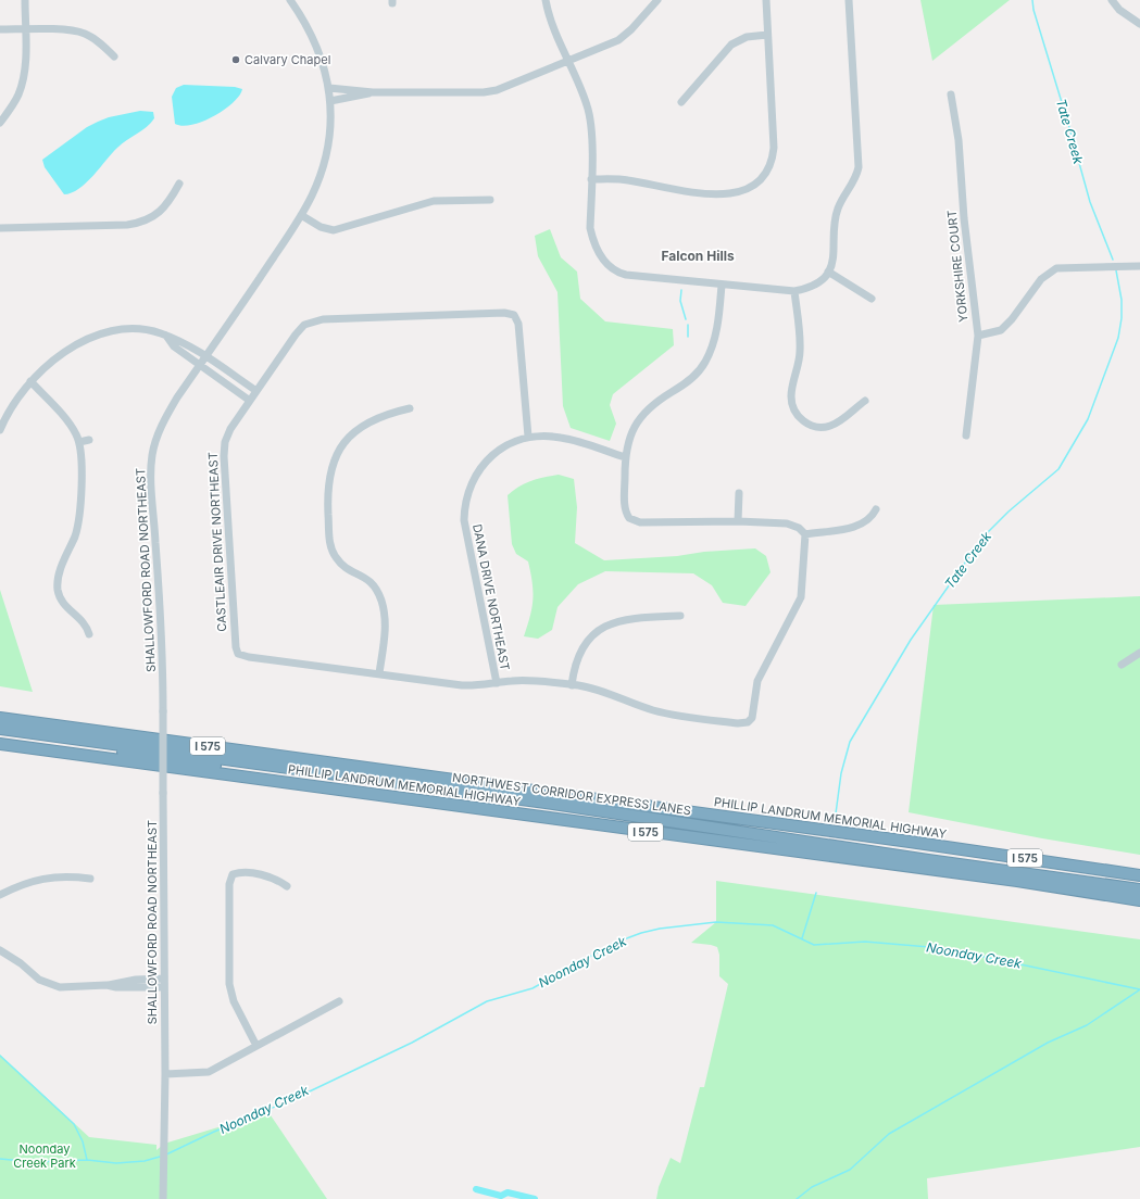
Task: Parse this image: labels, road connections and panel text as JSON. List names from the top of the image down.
{
  "streets": {
    "highway": ["I 575", "PHILLIP LANDRUM MEMORIAL HIGHWAY", "NORTHWEST CORRIDOR EXPRESS LANES"],
    "street": [
      "YORKSHIRE COURT",
      "CASTLEAIR DRIVE NORTHEAST",
      "SHALLOWFORD ROAD NORTHEAST",
      "DANA DRIVE NORTHEAST"
    ]
  },
  "crossings": [
    ["CASTLEAIR DRIVE NORTHEAST", "DANA DRIVE NORTHEAST"]
  ],
  "districts": ["Falcon Hills"],
  "water": ["Tate Creek", "Noonday Creek"],
  "parks": ["Noonday Creek Park"],
  "places": ["Calvary Chapel"]
}
